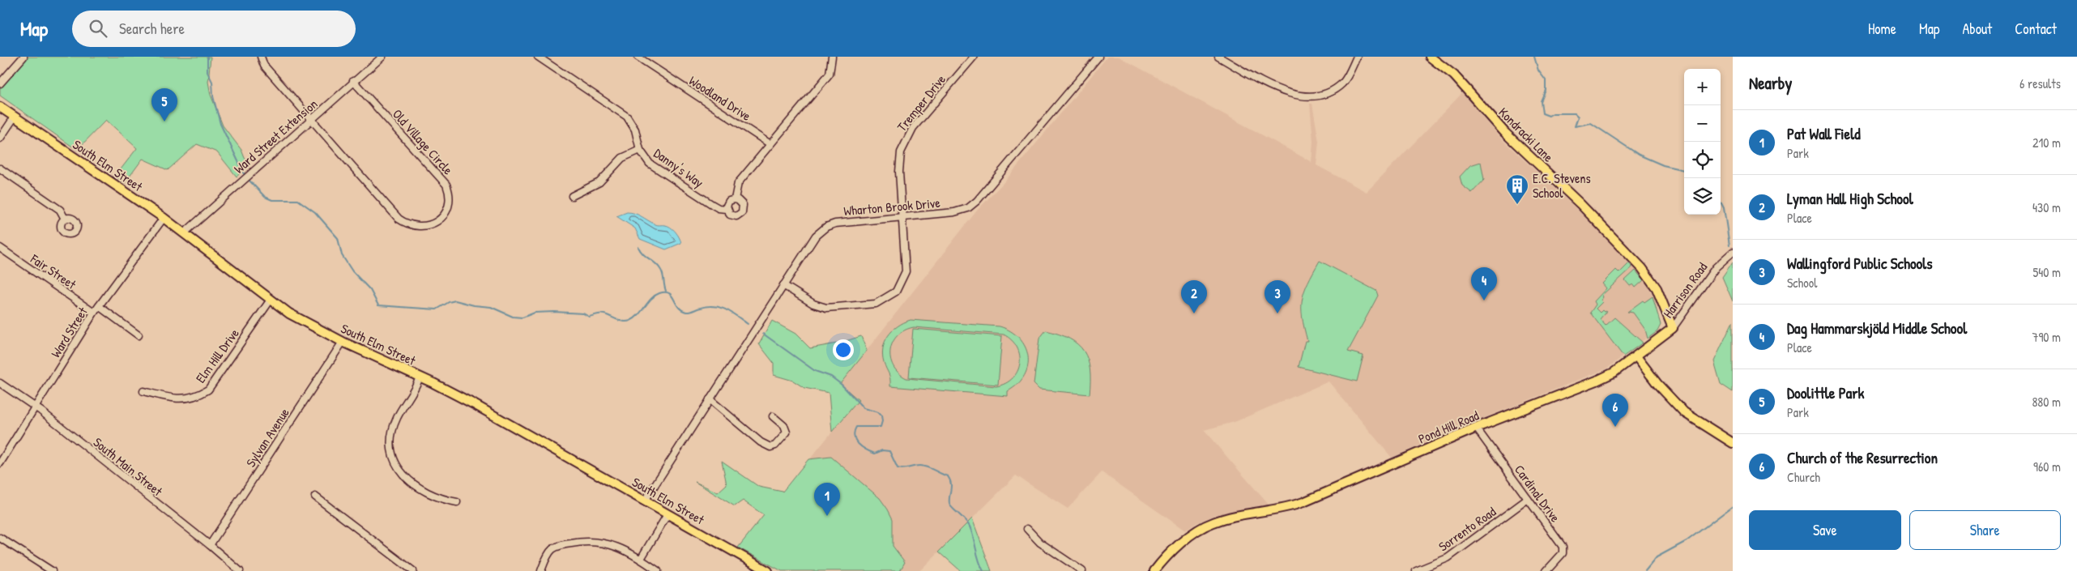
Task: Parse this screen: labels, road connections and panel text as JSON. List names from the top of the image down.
{
  "streets": {
    "main road": [
      "Kondracki Lane",
      "South Elm Street",
      "Harrison Road",
      "Pond Hill Road"
    ],
    "street": [
      "Woodland Drive",
      "Tremper Drive",
      "Ward Street Extension",
      "Old Village Circle",
      "Danny's Way",
      "Wharton Brook Drive",
      "Fair Street",
      "Ward Street",
      "Elm Hill Drive",
      "Sylvan Avenue",
      "South Main Street",
      "Cardinal Drive",
      "Sorrento Road"
    ]
  },
  "crossings": [
    ["Tremper Drive", "Wharton Brook Drive"],
    ["Kondracki Lane", "Harrison Road"],
    ["Ward Street Extension", "Old Village Circle"],
    ["Ward Street Extension", "South Elm Street"],
    ["South Elm Street", "Wharton Brook Drive"],
    ["South Elm Street", "Ward Street"],
    ["South Elm Street", "Elm Hill Drive"],
    ["South Elm Street", "Sylvan Avenue"],
    ["Fair Street", "Ward Street"],
    ["Harrison Road", "Pond Hill Road"],
    ["Ward Street", "South Main Street"],
    ["Pond Hill Road", "Cardinal Drive"],
    ["Sylvan Avenue", "South Main Street"],
    ["Cardinal Drive", "Sorrento Road"]
  ],
  "places": {
    "building": ["E.C. Stevens School"]
  },
  "page": {
    "header": "Map",
    "search": "Search here",
    "nav": [
      "Home",
      "Map",
      "About",
      "Contact"
    ],
    "heading": ["Nearby", "6 results"],
    "map_buttons": ["+", "−"],
    "pins": [
      "5",
      "4",
      "2",
      "3",
      "6",
      "1"
    ],
    "list": [
      {
        "mark": "1",
        "name": "Pat Wall Field",
        "note": "Park",
        "value": "210 m"
      },
      {
        "mark": "2",
        "name": "Lyman Hall High School",
        "note": "Place",
        "value": "430 m"
      },
      {
        "mark": "3",
        "name": "Wallingford Public Schools",
        "note": "School",
        "value": "540 m"
      },
      {
        "mark": "4",
        "name": "Dag Hammarskjöld Middle School",
        "note": "Place",
        "value": "790 m"
      },
      {
        "mark": "5",
        "name": "Doolittle Park",
        "note": "Park",
        "value": "880 m"
      },
      {
        "mark": "6",
        "name": "Church of the Resurrection",
        "note": "Church",
        "value": "960 m"
      }
    ],
    "buttons": ["Save", "Share"]
  }
}
